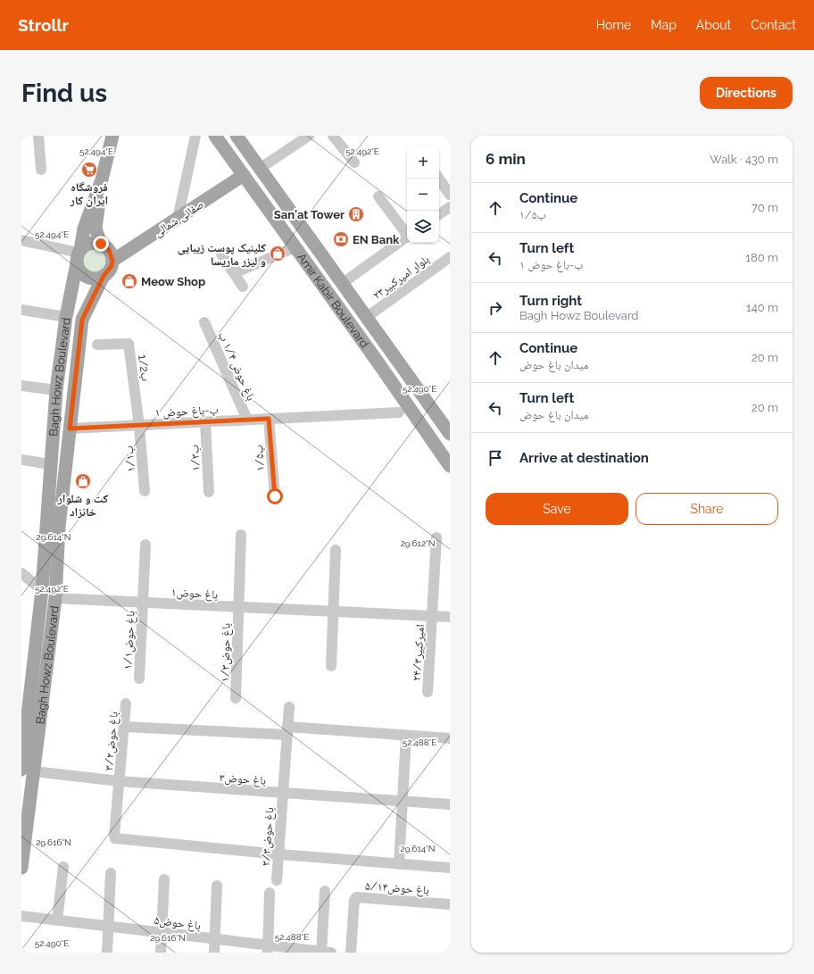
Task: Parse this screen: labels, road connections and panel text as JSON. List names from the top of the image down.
{
  "streets": {
    "main road": ["صفائی شمالی", "Amir Kabir Boulevard", "Bagh Howz Boulevard"],
    "street": [
      "۲۳بلوار امیرکبیر",
      "باغ حوض ۱/۴ ب",
      "1/2ب",
      "۱ ب-باغ حوض",
      "ب۱/۳",
      "ب۱/۵",
      "ب۱/۱",
      "باغ حوض۱",
      "باغ حوض۱/۱",
      "باغ حوض۱/۳",
      "امیرکبیر۲۴/۳",
      "باغ حوض۳/۲",
      "باغ حوض۳",
      "باغ حوض۳/۳",
      "باغ حوض۵/۱۴",
      "باغ حوض۵"
    ]
  },
  "crossings": [
    ["صفائی شمالی", "Amir Kabir Boulevard"],
    ["صفائی شمالی", "Bagh Howz Boulevard"],
    ["۲۳بلوار امیرکبیر", "Amir Kabir Boulevard"],
    ["باغ حوض ۱/۴ ب", "۱ ب-باغ حوض"],
    ["1/2ب", "۱ ب-باغ حوض"],
    ["1/2ب", "ب۱/۱"],
    ["Bagh Howz Boulevard", "۱ ب-باغ حوض"],
    ["Bagh Howz Boulevard", "باغ حوض۱"],
    ["Bagh Howz Boulevard", "باغ حوض۳"],
    ["۱ ب-باغ حوض", "ب۱/۳"],
    ["۱ ب-باغ حوض", "ب۱/۵"],
    ["۱ ب-باغ حوض", "ب۱/۱"],
    ["باغ حوض۱", "باغ حوض۱/۱"],
    ["باغ حوض۱", "باغ حوض۱/۳"],
    ["باغ حوض۱", "امیرکبیر۲۴/۳"],
    ["باغ حوض۳/۲", "باغ حوض۳"],
    ["باغ حوض۳/۲", "باغ حوض۳/۳"],
    ["باغ حوض۳", "باغ حوض۳/۳"]
  ],
  "places": {
    "supermarket": ["فروشگاه ایران کار"],
    "building": ["San'at Tower"],
    "bank": ["EN Bank"],
    "shop": ["کلینیک پوست زیبایی و لیزر ماریسا", "Meow Shop", "کت و شلوار خانزاد"]
  },
  "page": {
    "header": "Strollr",
    "nav": [
      "Home",
      "Map",
      "About",
      "Contact"
    ],
    "buttons": [
      "Directions",
      ["Save", "Share"]
    ],
    "title": "Find us",
    "heading": ["6 min", "Walk · 430 m"],
    "map_buttons": ["+", "−"],
    "list": [
      ["Continue", "ب۱/۵", "70 m"],
      ["Turn left", "۱ ب-باغ حوض", "180 m"],
      ["Turn right", "Bagh Howz Boulevard", "140 m"],
      ["Continue", "میدان باغ حوض", "20 m"],
      ["Turn left", "میدان باغ حوض", "20 m"],
      "Arrive at destination"
    ]
  },
  "coordinates": [
    "52.494°E",
    "52.492°E",
    "52.490°E",
    "29.614°N",
    "29.612°N",
    "52.488°E",
    "29.616°N"
  ]
}
